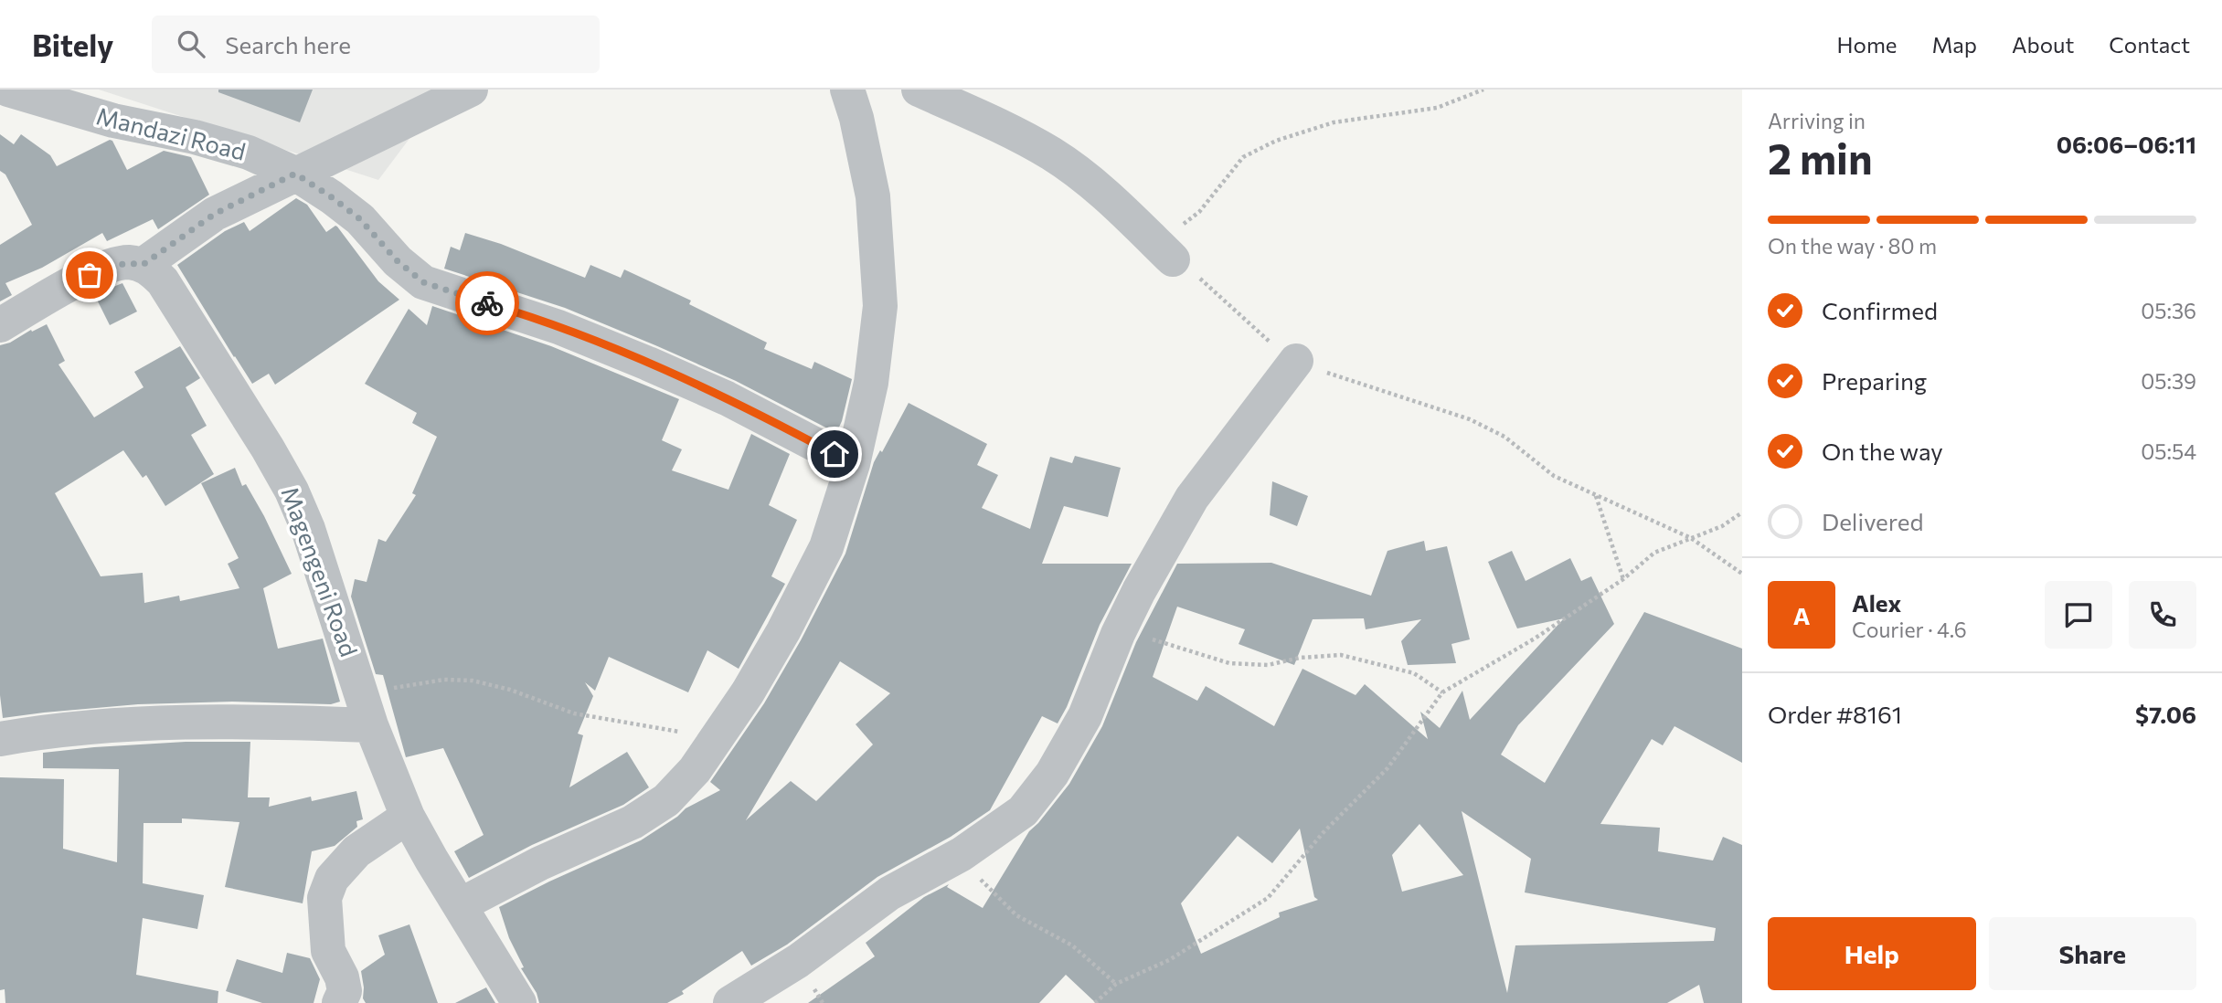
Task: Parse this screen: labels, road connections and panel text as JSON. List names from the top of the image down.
{
  "streets": {
    "street": ["Mandazi Road", "Magengeni Road"]
  },
  "crossings": [
    ["Mandazi Road", "Magengeni Road"]
  ],
  "page": {
    "header": "Bitely",
    "search": "Search here",
    "nav": [
      "Home",
      "Map",
      "About",
      "Contact"
    ],
    "heading": ["2 min", "Arriving in", "06:06–06:11"],
    "panel": [
      "Alex",
      "Courier · 4.6",
      "Order #8161",
      "$7.06"
    ],
    "bar": "On the way · 80 m",
    "list": [
      ["Confirmed", "05:36"],
      ["Preparing", "05:39"],
      ["On the way", "05:54"],
      "Delivered"
    ],
    "round": "A",
    "buttons": ["Help", "Share"]
  }
}
